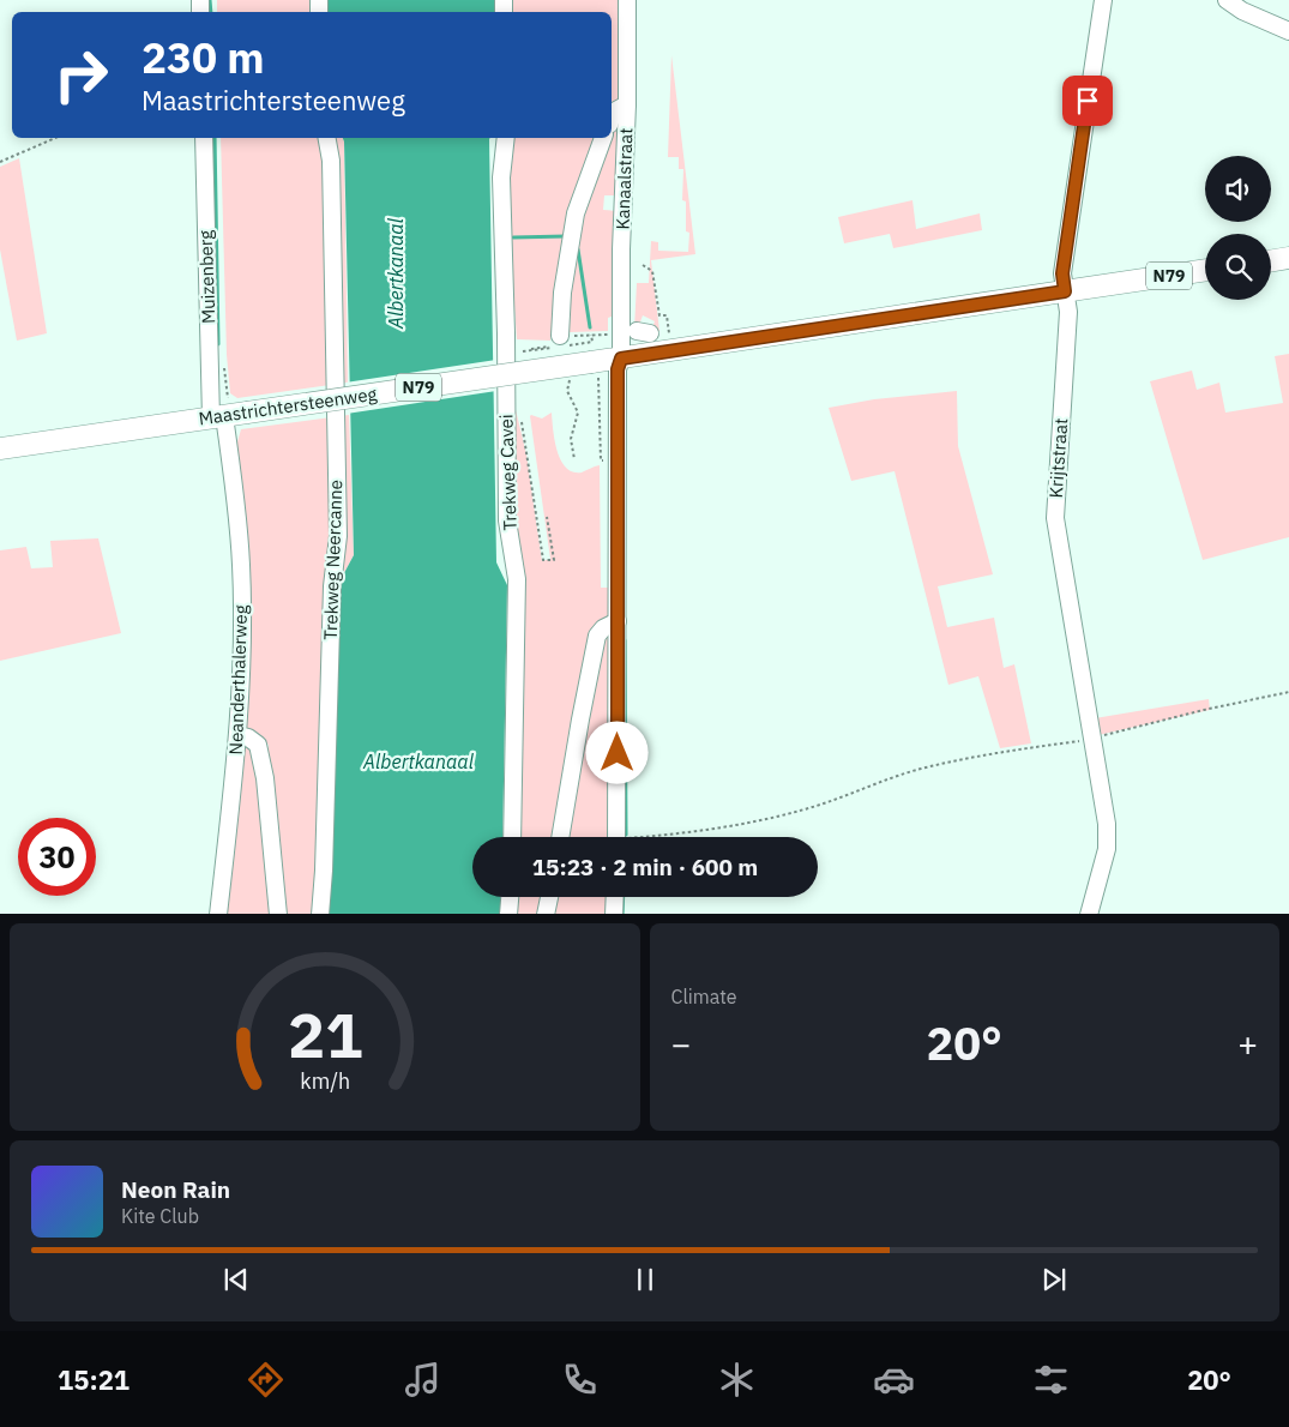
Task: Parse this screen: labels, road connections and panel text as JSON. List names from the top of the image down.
{
  "streets": {
    "main road": ["N79", "Maastrichtersteenweg"],
    "street": [
      "Kanaalstraat",
      "Muizenberg",
      "Krijtstraat",
      "Trekweg Cavei",
      "Trekweg Neercanne",
      "Neanderthalerweg"
    ]
  },
  "crossings": [
    ["Kanaalstraat", "Maastrichtersteenweg"],
    ["Muizenberg", "Maastrichtersteenweg"],
    ["Muizenberg", "Neanderthalerweg"],
    ["Maastrichtersteenweg", "Krijtstraat"]
  ],
  "water": ["Albertkanaal"],
  "page": {
    "turn": ["230 m", "Maastrichtersteenweg"],
    "limit": "30",
    "trip": "15:23 · 2 min · 600 m",
    "tile": "Climate",
    "heat": ["−", "20°", "+"],
    "song": ["Neon Rain", "Kite Club"],
    "tabs": ["15:21", "20°"],
    "gauge": ["21", "km/h"]
  }
}
